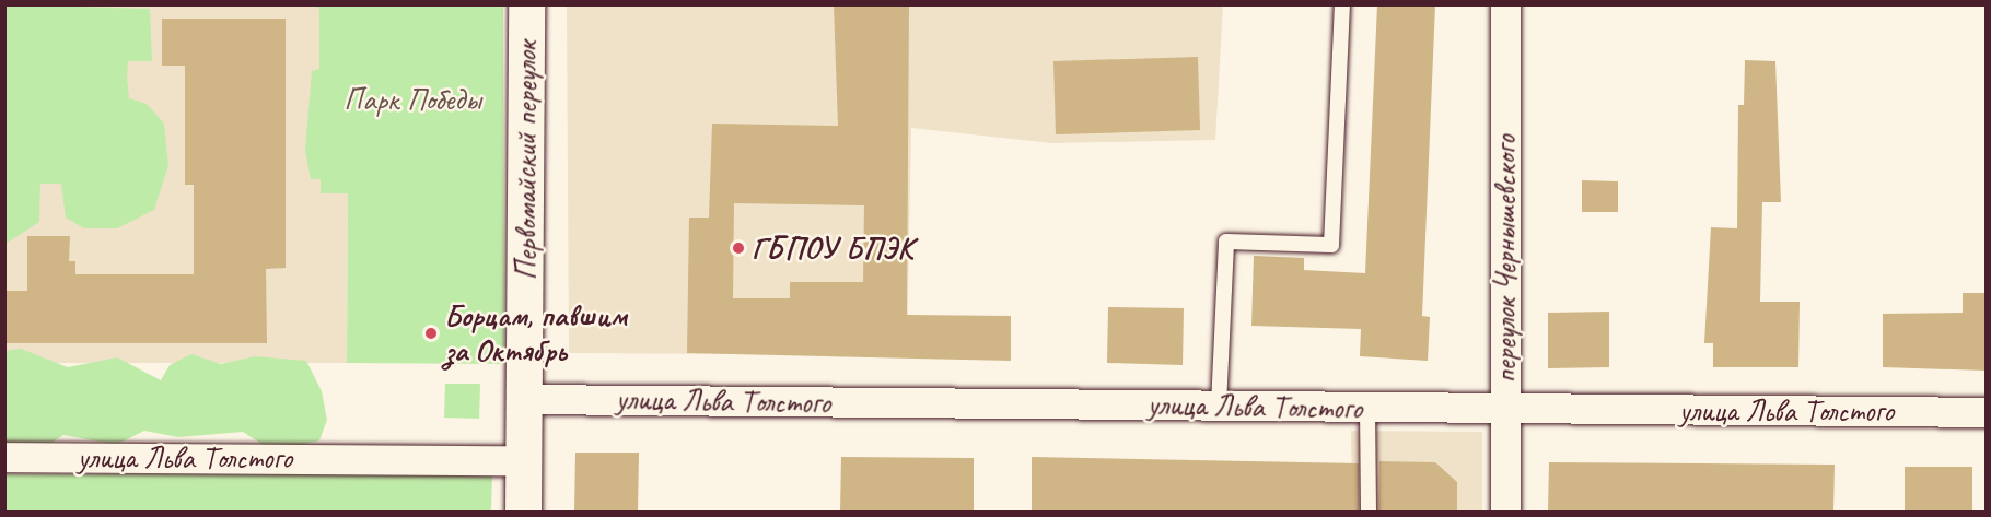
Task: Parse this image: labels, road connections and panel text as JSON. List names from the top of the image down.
{
  "streets": {
    "street": ["Первомайский переулок", "переулок Чернышевского", "улица Льва Толстого"]
  },
  "crossings": [
    ["Первомайский переулок", "улица Льва Толстого"],
    ["переулок Чернышевского", "улица Льва Толстого"]
  ],
  "parks": ["Парк Победы"],
  "places": ["ГБПОУ БПЭК", "Борцам, павшим за Октябрь"]
}
